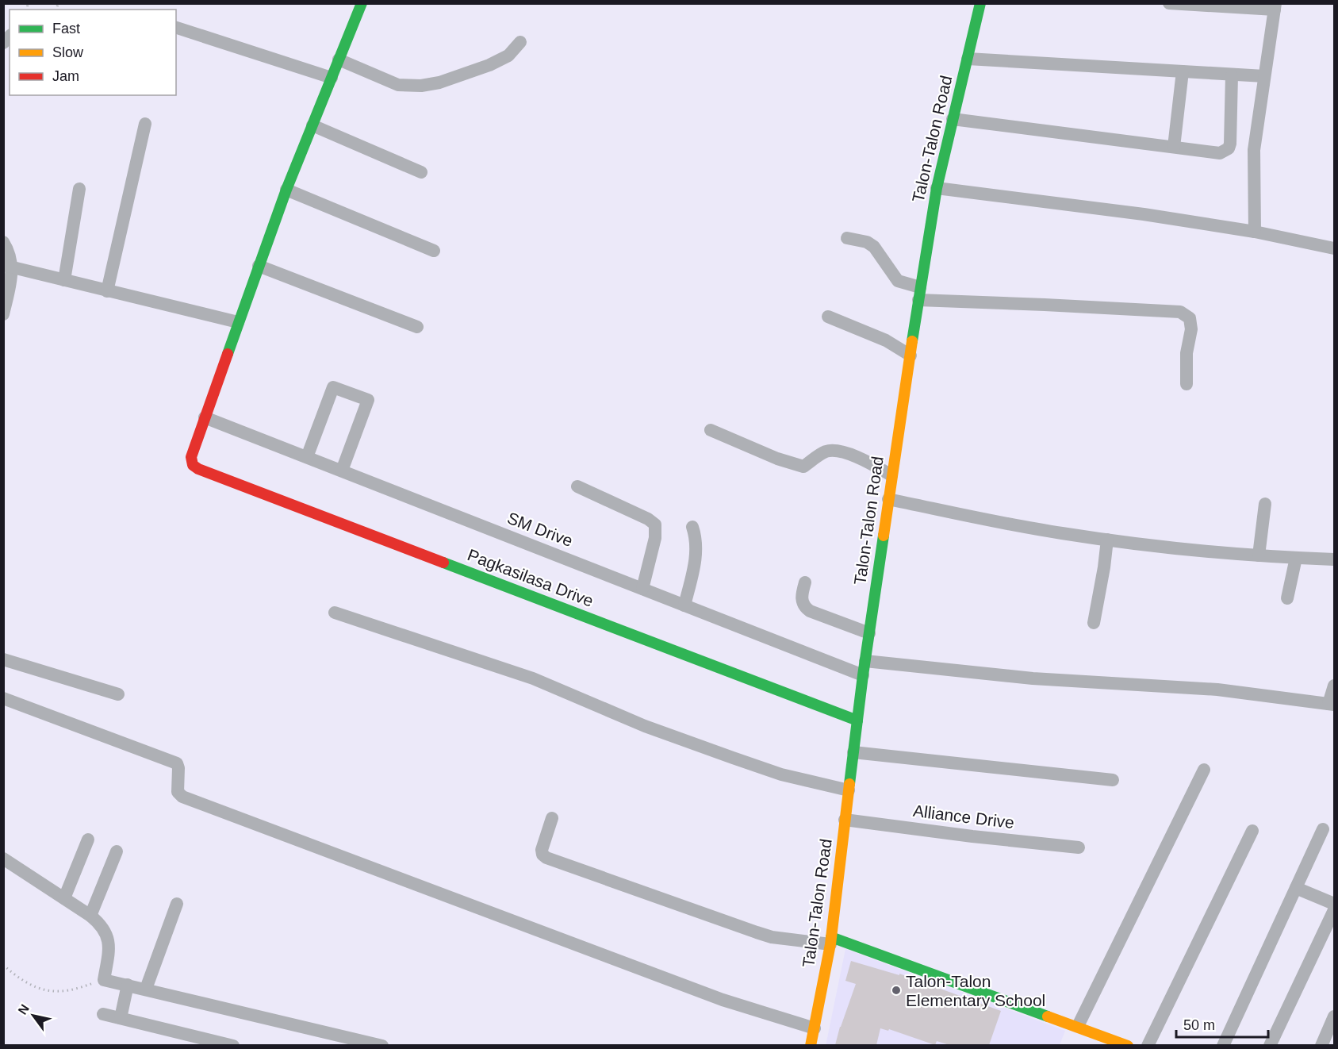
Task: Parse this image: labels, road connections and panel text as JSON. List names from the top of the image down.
{
  "streets": {
    "street": [
      "Talon-Talon Road",
      "SM Drive",
      "Pagkasilasa Drive",
      "Alliance Drive"
    ]
  },
  "crossings": [
    ["Talon-Talon Road", "SM Drive"],
    ["Talon-Talon Road", "Pagkasilasa Drive"],
    ["Talon-Talon Road", "Alliance Drive"],
    ["SM Drive", "Pagkasilasa Drive"]
  ],
  "places": ["Talon-Talon Elementary School"],
  "legend": ["Fast", "Slow", "Jam"],
  "scale_bar": "50 m",
  "north": "top left"
}
